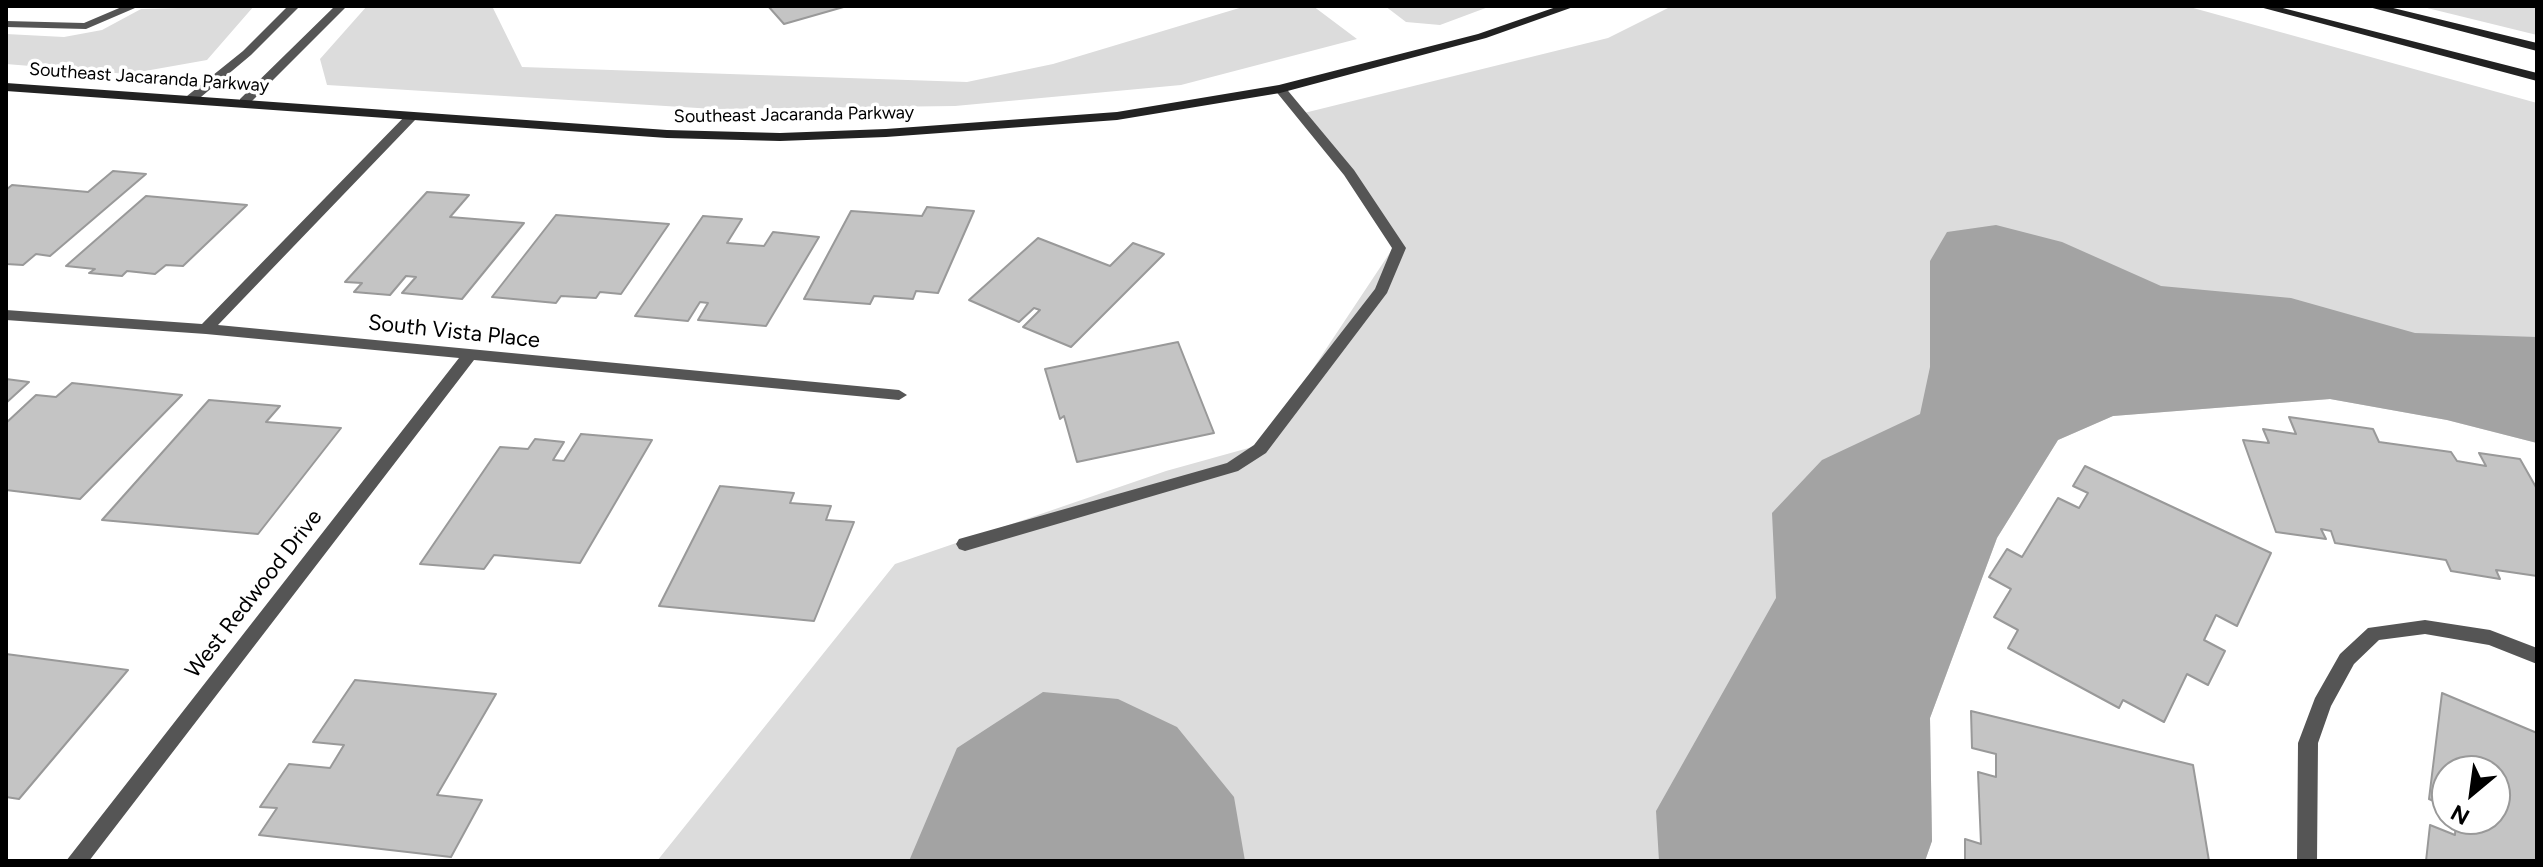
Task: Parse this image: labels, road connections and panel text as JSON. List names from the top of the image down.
{
  "streets": {
    "street": ["Southeast Jacaranda Parkway", "South Vista Place", "West Redwood Drive"]
  },
  "crossings": [
    ["South Vista Place", "West Redwood Drive"]
  ],
  "north": "bottom left"
}
